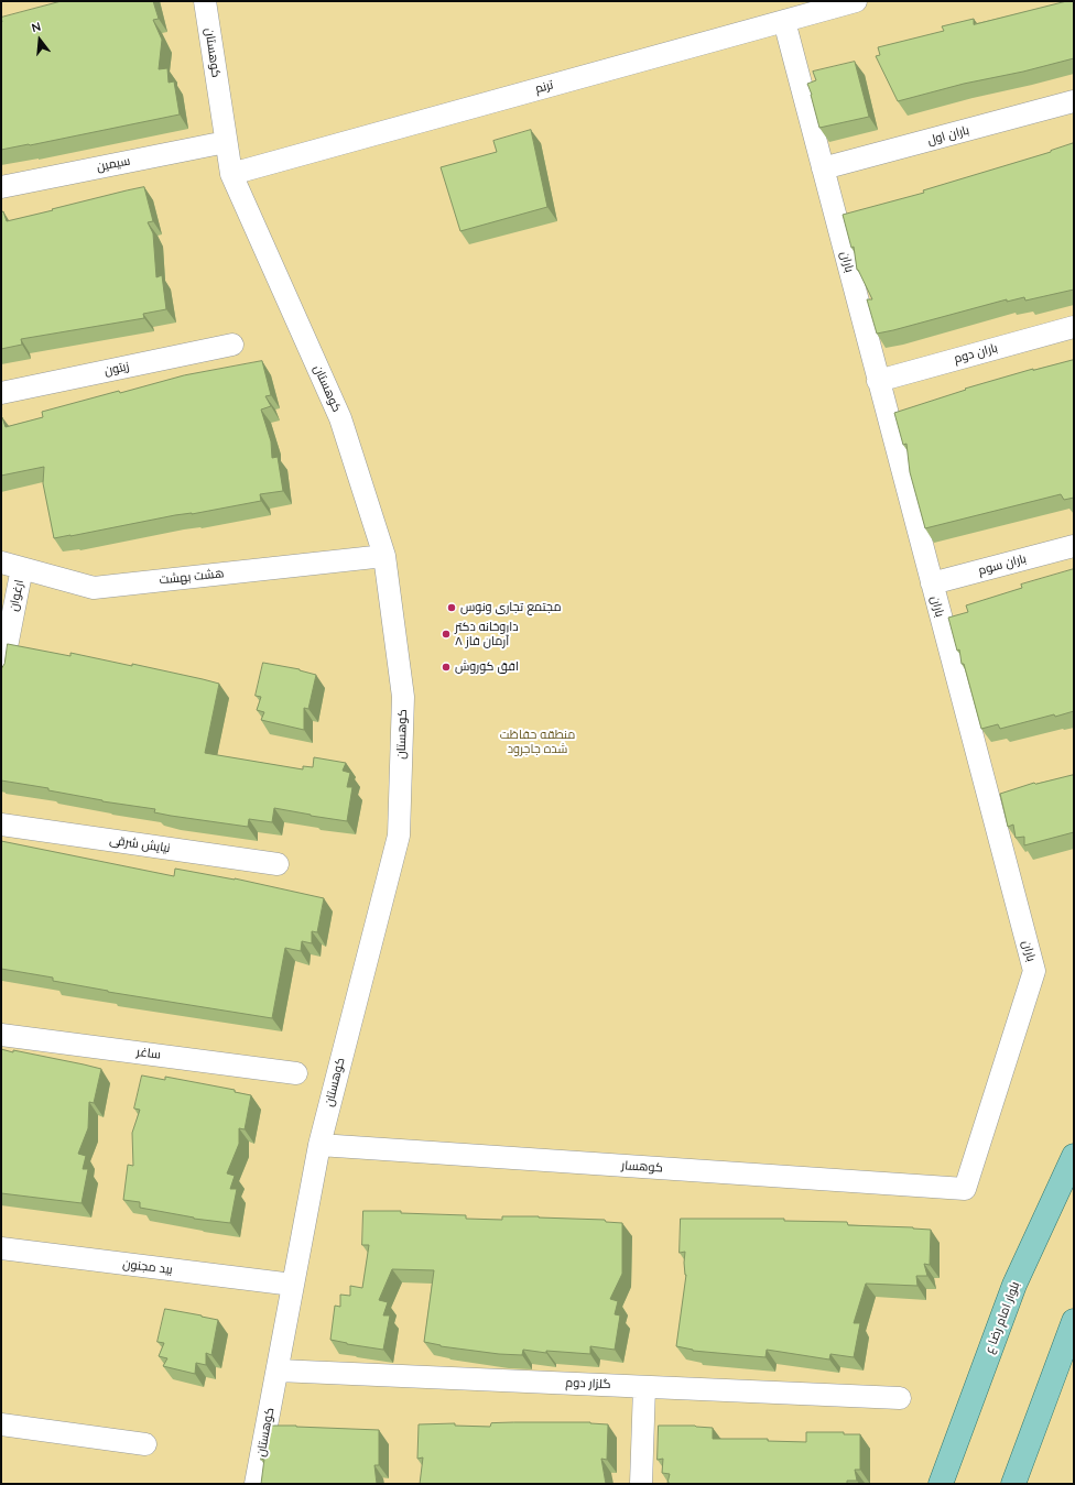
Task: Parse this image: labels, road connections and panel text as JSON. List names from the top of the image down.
{
  "streets": {
    "main road": ["بلوار امام رضا ع"],
    "street": [
      "کوهستان",
      "ترنم",
      "باران اول",
      "سیمین",
      "باران",
      "باران دوم",
      "زیتون",
      "باران سوم",
      "هشت بهشت",
      "ارغوان",
      "نیایش شرقی",
      "ساغر",
      "کوهسار",
      "بید مجنون",
      "گلزار دوم"
    ]
  },
  "crossings": [
    ["کوهستان", "ترنم"],
    ["کوهستان", "سیمین"],
    ["کوهستان", "هشت بهشت"],
    ["کوهستان", "کوهسار"],
    ["کوهستان", "بید مجنون"],
    ["کوهستان", "گلزار دوم"],
    ["ترنم", "باران"],
    ["باران اول", "باران"],
    ["باران", "باران دوم"],
    ["باران", "باران سوم"],
    ["باران", "کوهسار"],
    ["هشت بهشت", "ارغوان"]
  ],
  "parks": ["منطقه حفاظت شده جاجرود"],
  "places": ["مجتمع تجاری ونوس", "داروخانه دکتر آرمان فاز ۸", "افق کوروش"],
  "north": "top"
}
